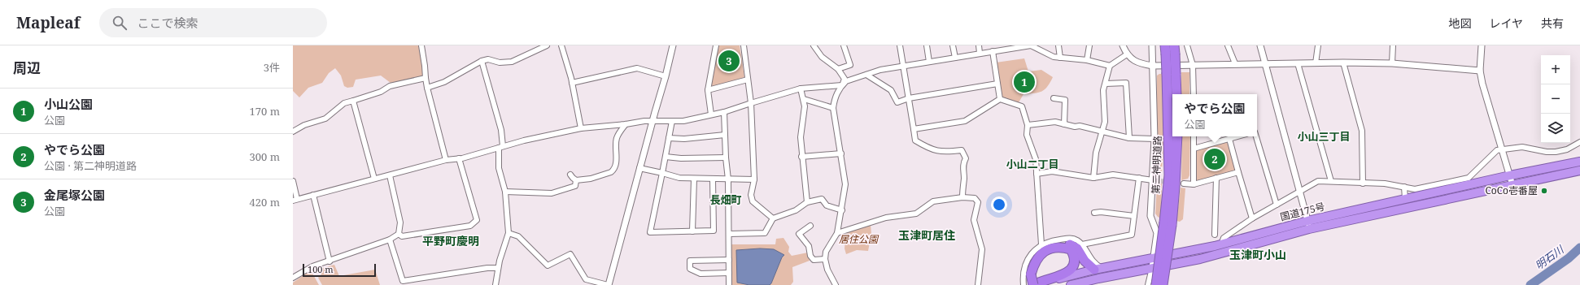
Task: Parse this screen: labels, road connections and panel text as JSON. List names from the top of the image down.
{
  "streets": {
    "highway": ["第二神明道路", "国道175号"]
  },
  "districts": [
    "小山三丁目",
    "小山二丁目",
    "長畑町",
    "玉津町居住",
    "平野町慶明",
    "玉津町小山"
  ],
  "water": ["明石川"],
  "parks": ["居住公園"],
  "places": ["CoCo壱番屋"],
  "scale_bar": "100 m",
  "page": {
    "header": "Mapleaf",
    "search": "ここで検索",
    "nav": ["地図", "レイヤ", "共有"],
    "heading": ["周辺", "3件"],
    "pins": ["3", "1", "2"],
    "map_buttons": ["+", "−"],
    "list": [
      {
        "mark": "1",
        "name": "小山公園",
        "note": "公園",
        "value": "170 m"
      },
      {
        "mark": "2",
        "name": "やでら公園",
        "note": "公園 · 第二神明道路",
        "value": "300 m"
      },
      {
        "mark": "3",
        "name": "金尾塚公園",
        "note": "公園",
        "value": "420 m"
      }
    ],
    "popup": ["やでら公園", "公園"],
    "scale": "100 m"
  }
}
